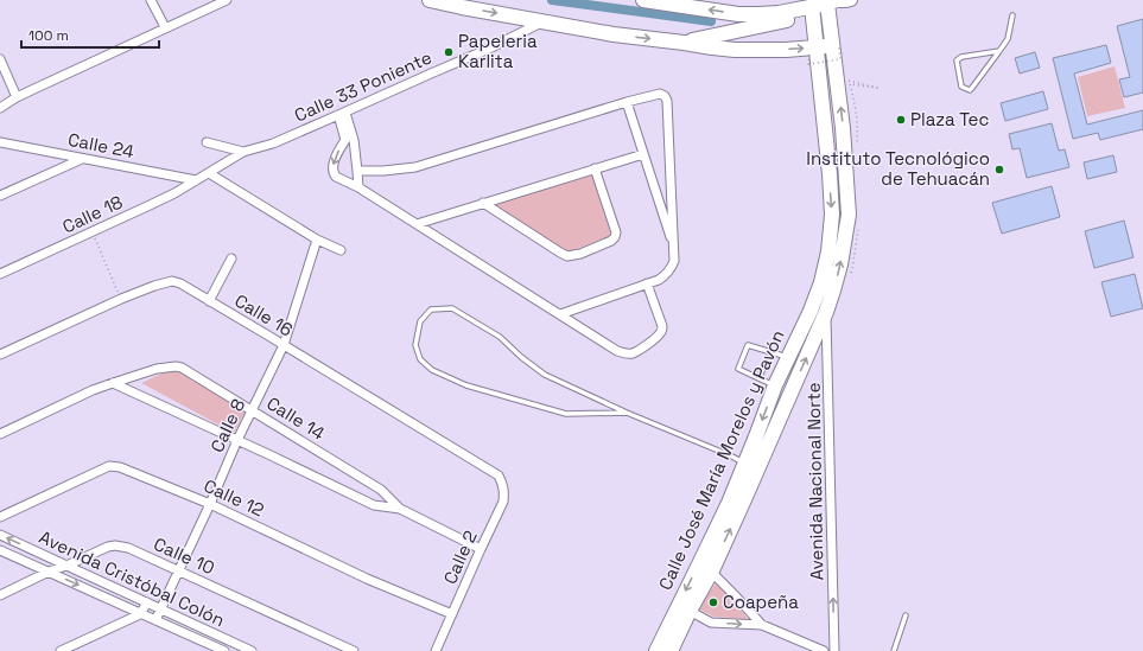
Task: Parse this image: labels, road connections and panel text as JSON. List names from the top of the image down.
{
  "streets": {
    "main road": ["Calle José María Morelos y Pavón"],
    "street": [
      "Calle 33 Poniente",
      "Calle 24",
      "Calle 18",
      "Calle 16",
      "Calle 14",
      "Calle 8",
      "Avenida Nacional Norte",
      "Calle 12",
      "Calle 10",
      "Calle 2",
      "Avenida Cristóbal Colón"
    ]
  },
  "crossings": [
    ["Calle 33 Poniente", "Calle 24"],
    ["Calle 33 Poniente", "Calle 18"],
    ["Calle 24", "Calle 18"],
    ["Calle 16", "Calle 8"],
    ["Calle 16", "Calle 2"],
    ["Calle 14", "Calle 8"],
    ["Calle 14", "Calle 2"],
    ["Calle 8", "Calle 12"],
    ["Calle 8", "Calle 10"],
    ["Calle 8", "Avenida Cristóbal Colón"],
    ["Calle José María Morelos y Pavón", "Avenida Nacional Norte"],
    ["Calle 12", "Calle 2"],
    ["Calle 10", "Avenida Cristóbal Colón"]
  ],
  "one_way": ["Avenida Nacional Norte"],
  "places": [
    "Papeleria Karlita",
    "Plaza Tec",
    "Instituto Tecnológico de Tehuacán",
    "Coapeña"
  ],
  "scale_bar": "100 m"
}
